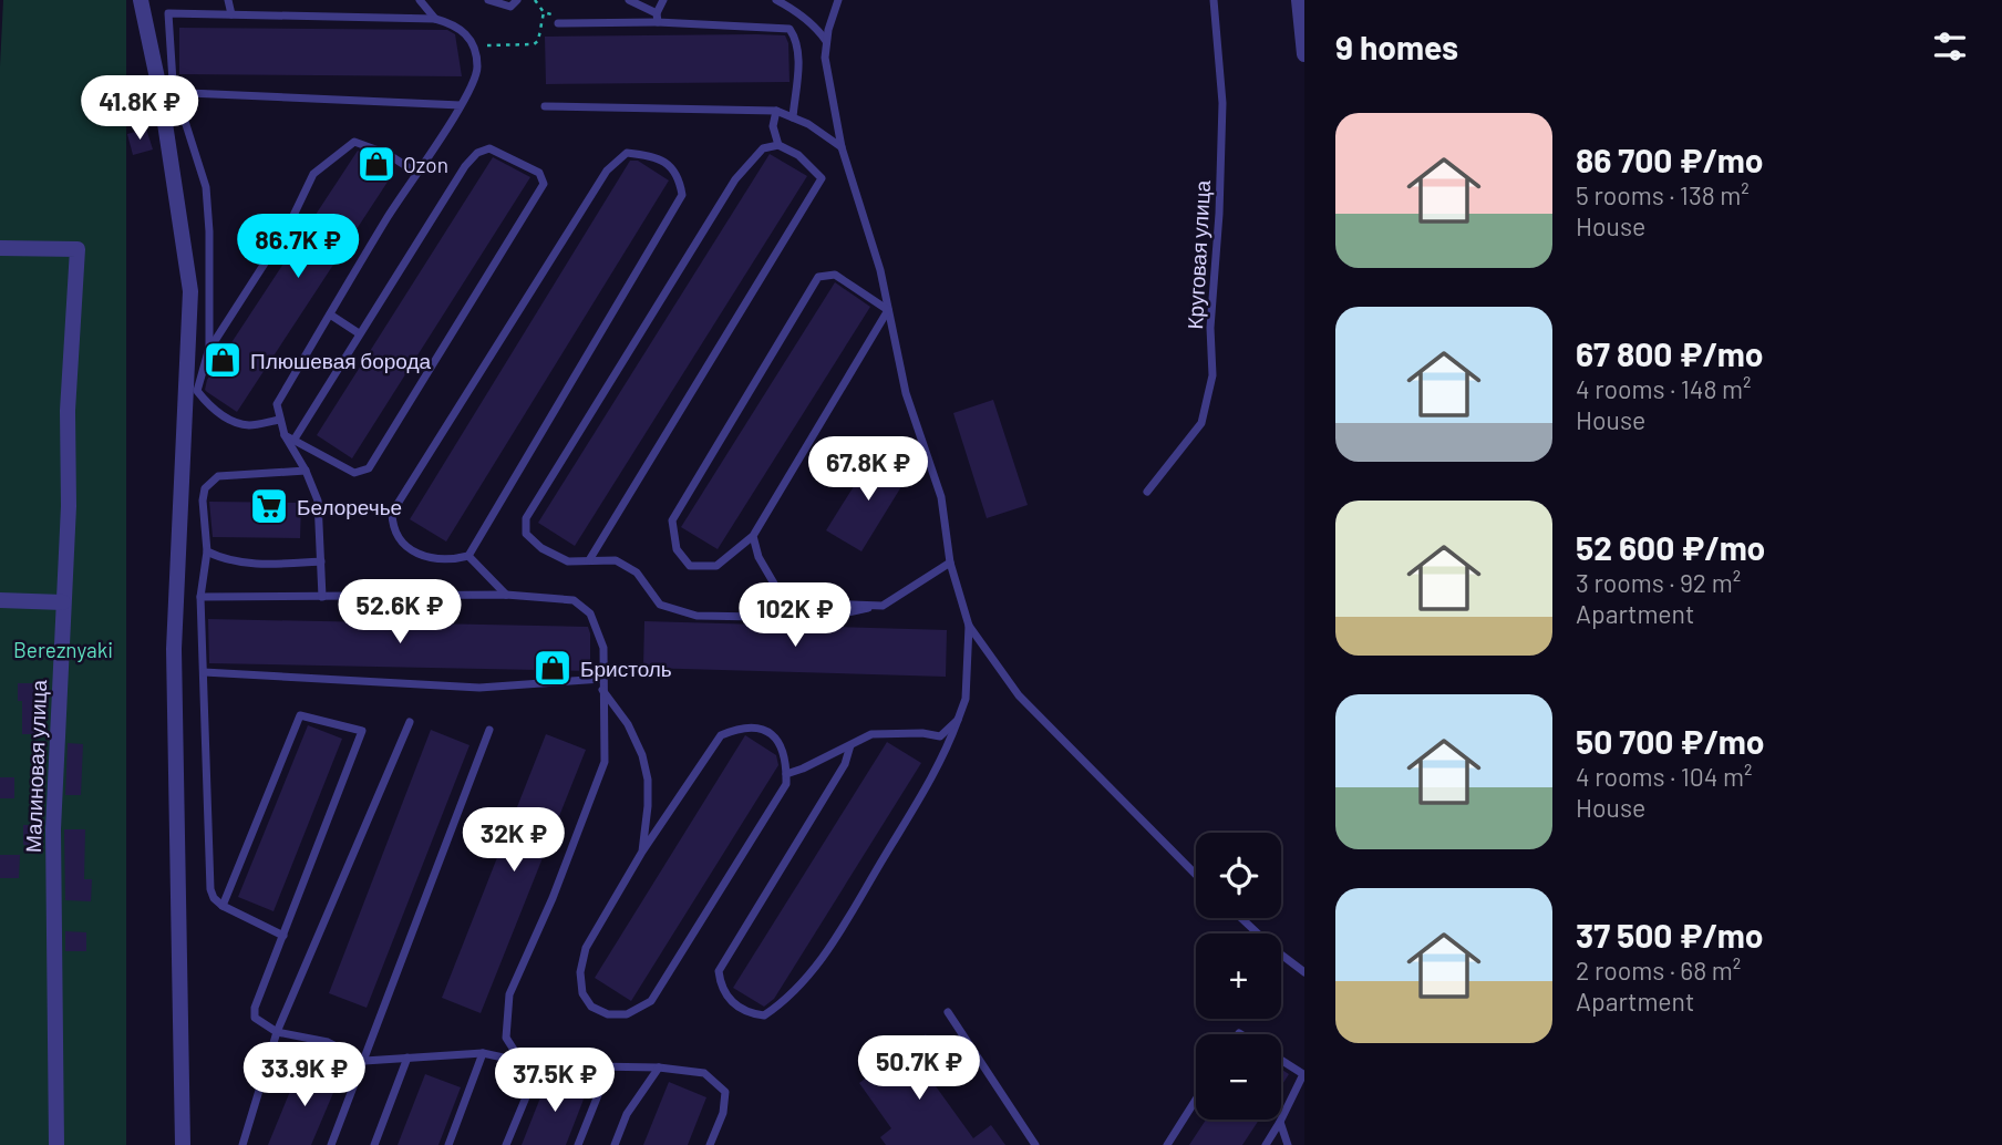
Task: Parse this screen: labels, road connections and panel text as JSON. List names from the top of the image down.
{
  "streets": {
    "street": ["Малиновая улица"],
    "lane": ["Круговая улица"]
  },
  "parks": ["Bereznyaki"],
  "places": {
    "shop": ["Ozon", "Плюшевая борода", "Бристоль"],
    "supermarket": ["Белоречье"]
  },
  "page": {
    "heading": "9 homes",
    "price": [
      "41.8K ₽",
      "86.7K ₽",
      "67.8K ₽",
      "52.6K ₽",
      "102K ₽",
      "32K ₽",
      "50.7K ₽",
      "33.9K ₽",
      "37.5K ₽"
    ],
    "list": [
      {
        "name": "86 700 ₽/mo",
        "note": "5 rooms · 138 m² · House"
      },
      {
        "name": "67 800 ₽/mo",
        "note": "4 rooms · 148 m² · House"
      },
      {
        "name": "52 600 ₽/mo",
        "note": "3 rooms · 92 m² · Apartment"
      },
      {
        "name": "50 700 ₽/mo",
        "note": "4 rooms · 104 m² · House"
      },
      {
        "name": "37 500 ₽/mo",
        "note": "2 rooms · 68 m² · Apartment"
      }
    ],
    "map_buttons": ["+", "−"]
  }
}
